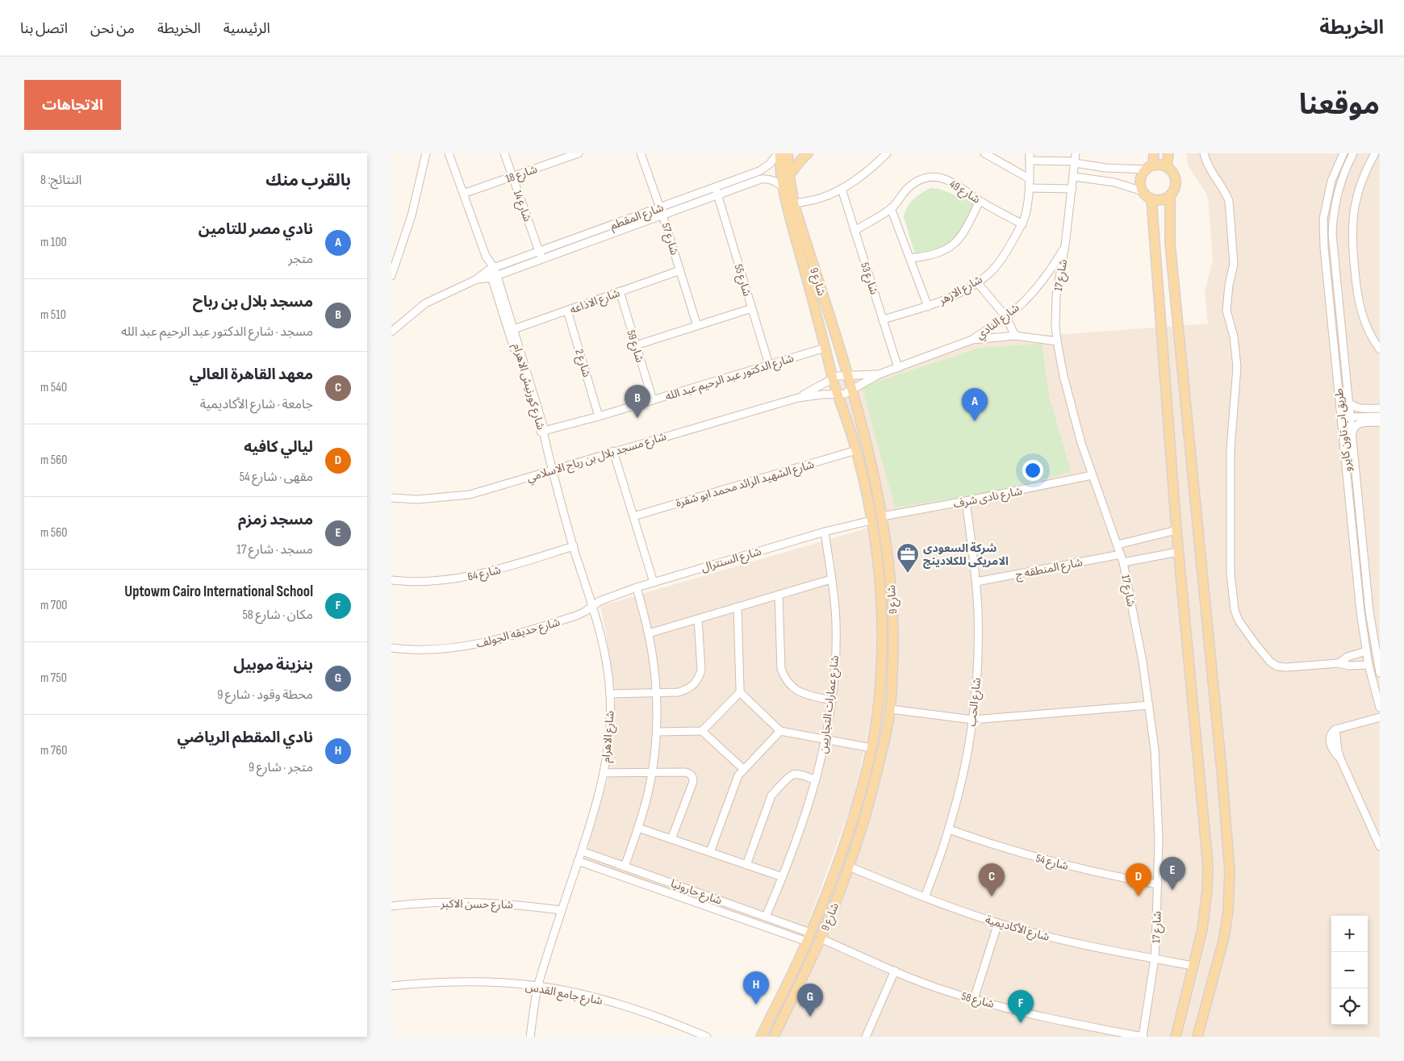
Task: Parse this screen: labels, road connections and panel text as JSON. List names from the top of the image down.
{
  "streets": {
    "main road": ["شارع 9"],
    "street": [
      "شارع 18",
      "شارع 49",
      "شارع 14",
      "شارع المقطم",
      "شارع 57",
      "شارع 17",
      "شارع 53",
      "شارع 55",
      "شارع الازهر",
      "شارع الاذاعه",
      "شارع النادي",
      "شارع 59",
      "شارع 2",
      "شارع الدكتور عبد الرحيم عبد الله",
      "شارع كورنيش الاهرام",
      "طريق اب تاون كايرو",
      "شارع مسجد بلال بن رباح الاسلامي",
      "شارع الشهيد الرائد محمد ابو شقرة",
      "شارع نادى شرف",
      "شارع السنترال",
      "شارع المنطقه ج",
      "شارع 64",
      "شارع حديقه الجولف",
      "شارع الحب",
      "شارع عمارات التجاريين",
      "شارع الاهرام",
      "شارع 54",
      "شارع حارونيا",
      "شارع حسن الاكبر",
      "شارع الأكاديمية",
      "شارع جامع القدس",
      "شارع 58"
    ]
  },
  "crossings": [
    ["شارع 18", "شارع 14"],
    ["شارع 18", "شارع كورنيش الاهرام"],
    ["شارع 49", "شارع 53"],
    ["شارع 49", "شارع الازهر"],
    ["شارع 14", "شارع المقطم"],
    ["شارع المقطم", "شارع 57"],
    ["شارع المقطم", "شارع 55"],
    ["شارع المقطم", "شارع 9"],
    ["شارع المقطم", "شارع كورنيش الاهرام"],
    ["شارع 57", "شارع الاذاعه"],
    ["شارع 17", "شارع النادي"],
    ["شارع 17", "شارع نادى شرف"],
    ["شارع 17", "شارع المنطقه ج"],
    ["شارع 17", "شارع 54"],
    ["شارع 17", "شارع الأكاديمية"],
    ["شارع 17", "شارع 58"],
    ["شارع 53", "شارع الازهر"],
    ["شارع 53", "شارع النادي"],
    ["شارع 55", "شارع الدكتور عبد الرحيم عبد الله"],
    ["شارع 9", "شارع النادي"],
    ["شارع 9", "شارع الدكتور عبد الرحيم عبد الله"],
    ["شارع 9", "شارع مسجد بلال بن رباح الاسلامي"],
    ["شارع 9", "شارع الشهيد الرائد محمد ابو شقرة"],
    ["شارع 9", "شارع نادى شرف"],
    ["شارع 9", "شارع السنترال"],
    ["شارع 9", "شارع حارونيا"],
    ["شارع 9", "شارع الأكاديمية"],
    ["شارع 9", "شارع 58"],
    ["شارع الاذاعه", "شارع 59"],
    ["شارع الاذاعه", "شارع 2"],
    ["شارع الاذاعه", "شارع كورنيش الاهرام"],
    ["شارع النادي", "شارع مسجد بلال بن رباح الاسلامي"],
    ["شارع 59", "شارع الدكتور عبد الرحيم عبد الله"],
    ["شارع 2", "شارع الدكتور عبد الرحيم عبد الله"],
    ["شارع الدكتور عبد الرحيم عبد الله", "شارع كورنيش الاهرام"],
    ["شارع الدكتور عبد الرحيم عبد الله", "شارع الاهرام"],
    ["شارع كورنيش الاهرام", "شارع الاهرام"],
    ["شارع مسجد بلال بن رباح الاسلامي", "شارع الاهرام"],
    ["شارع نادى شرف", "شارع الحب"],
    ["شارع السنترال", "شارع حديقه الجولف"],
    ["شارع السنترال", "شارع عمارات التجاريين"],
    ["شارع السنترال", "شارع الاهرام"],
    ["شارع المنطقه ج", "شارع الحب"],
    ["شارع 64", "شارع الاهرام"],
    ["شارع حديقه الجولف", "شارع الاهرام"],
    ["شارع الحب", "شارع 54"],
    ["شارع الحب", "شارع الأكاديمية"],
    ["شارع عمارات التجاريين", "شارع حارونيا"],
    ["شارع الاهرام", "شارع حارونيا"],
    ["شارع الاهرام", "شارع حسن الاكبر"],
    ["شارع الاهرام", "شارع جامع القدس"]
  ],
  "places": {
    "office": ["شركة السعودى الامريكى للكلادينج"]
  },
  "page": {
    "header": "الخريطة",
    "nav": [
      "الرئيسية",
      "الخريطة",
      "من نحن",
      "اتصل بنا"
    ],
    "title": "موقعنا",
    "buttons": "الاتجاهات",
    "heading": ["بالقرب منك", "النتائج: 8"],
    "list": [
      {
        "mark": "A",
        "name": "نادي مصر للتامين",
        "note": "متجر",
        "value": "100 m"
      },
      {
        "mark": "B",
        "name": "مسجد بلال بن رباح",
        "note": "مسجد · شارع الدكتور عبد الرحيم عبد الله",
        "value": "510 m"
      },
      {
        "mark": "C",
        "name": "معهد القاهرة العالي",
        "note": "جامعة · شارع الأكاديمية",
        "value": "540 m"
      },
      {
        "mark": "D",
        "name": "ليالي كافيه",
        "note": "مقهى · شارع 54",
        "value": "560 m"
      },
      {
        "mark": "E",
        "name": "مسجد زمزم",
        "note": "مسجد · شارع 17",
        "value": "560 m"
      },
      {
        "mark": "F",
        "name": "Uptowm Cairo International School",
        "note": "مكان · شارع 58",
        "value": "700 m"
      },
      {
        "mark": "G",
        "name": "بنزينة موبيل",
        "note": "محطة وقود · شارع 9",
        "value": "750 m"
      },
      {
        "mark": "H",
        "name": "نادي المقطم الرياضي",
        "note": "متجر · شارع 9",
        "value": "760 m"
      }
    ],
    "pins": [
      "B",
      "A",
      "E",
      "C",
      "D",
      "H",
      "G",
      "F"
    ],
    "map_buttons": ["+", "−"]
  }
}
